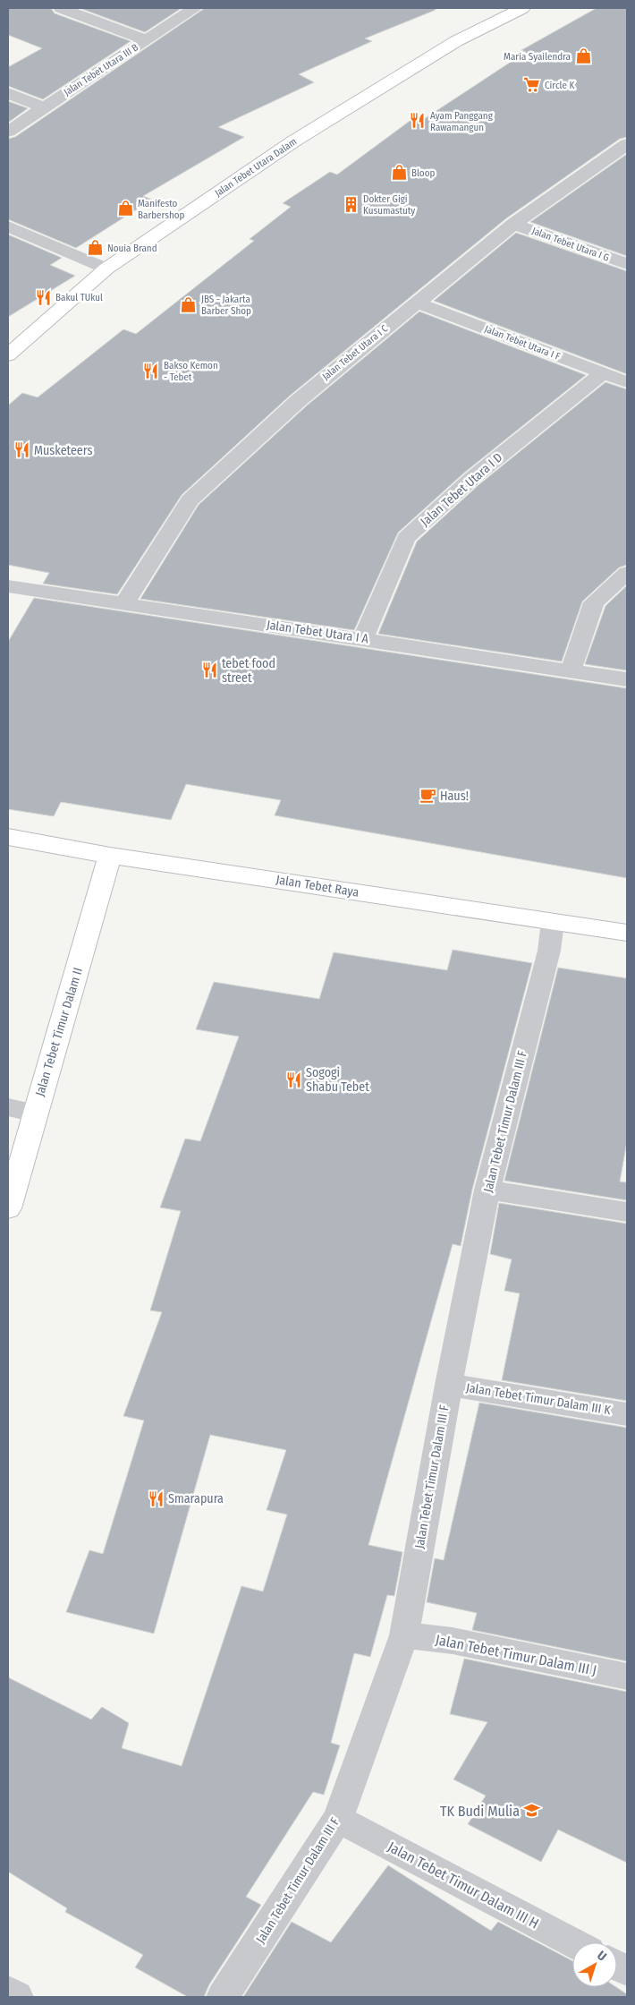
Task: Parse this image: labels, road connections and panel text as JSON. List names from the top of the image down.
{
  "streets": {
    "street": [
      "Jalan Tebet Utara III B",
      "Jalan Tebet Utara Dalam",
      "Jalan Tebet Utara I G",
      "Jalan Tebet Utara I F",
      "Jalan Tebet Utara I C",
      "Jalan Tebet Utara I D",
      "Jalan Tebet Utara I A",
      "Jalan Tebet Raya",
      "Jalan Tebet Timur Dalam II",
      "Jalan Tebet Timur Dalam III F",
      "Jalan Tebet Timur Dalam III K",
      "Jalan Tebet Timur Dalam III J",
      "Jalan Tebet Timur Dalam III H"
    ]
  },
  "crossings": [
    ["Jalan Tebet Utara I G", "Jalan Tebet Utara I C"],
    ["Jalan Tebet Utara I F", "Jalan Tebet Utara I C"],
    ["Jalan Tebet Utara I F", "Jalan Tebet Utara I D"],
    ["Jalan Tebet Utara I C", "Jalan Tebet Utara I A"],
    ["Jalan Tebet Utara I D", "Jalan Tebet Utara I A"],
    ["Jalan Tebet Raya", "Jalan Tebet Timur Dalam II"],
    ["Jalan Tebet Raya", "Jalan Tebet Timur Dalam III F"],
    ["Jalan Tebet Timur Dalam III F", "Jalan Tebet Timur Dalam III K"],
    ["Jalan Tebet Timur Dalam III F", "Jalan Tebet Timur Dalam III J"],
    ["Jalan Tebet Timur Dalam III F", "Jalan Tebet Timur Dalam III H"]
  ],
  "places": {
    "shop": [
      "Maria Syailendra",
      "Bloop",
      "Manifesto Barbershop",
      "Nouia Brand",
      "JBS - Jakarta Barber Shop"
    ],
    "supermarket": ["Circle K"],
    "restaurant": [
      "Ayam Panggang Rawamangun",
      "Bakul TUkul",
      "Bakso Kemon - Tebet",
      "Musketeers",
      "tebet food street",
      "Sogogi Shabu Tebet",
      "Smarapura"
    ],
    "building": ["Dokter Gigi Kusumastuty"],
    "cafe": ["Haus!"],
    "school or university": ["TK Budi Mulia"]
  },
  "north": "top right"
}
